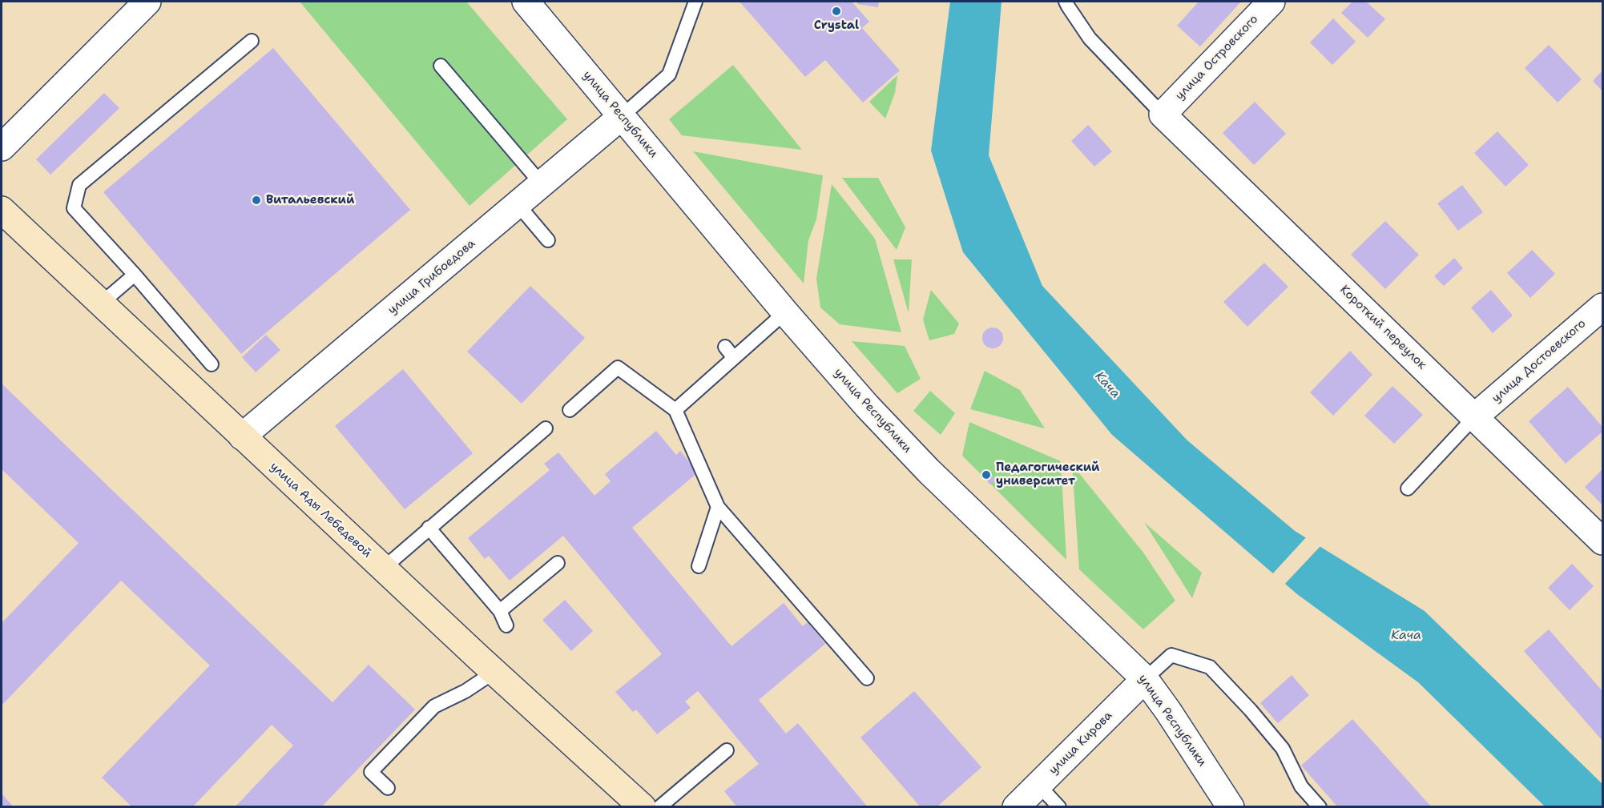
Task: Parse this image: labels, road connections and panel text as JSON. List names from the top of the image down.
{
  "streets": {
    "main road": ["улица Ады Лебедевой"],
    "street": [
      "улица Островского",
      "улица Республики",
      "улица Грибоедова",
      "Короткий переулок",
      "улица Достоевского",
      "улица Кирова"
    ]
  },
  "crossings": [
    ["улица Островского", "Короткий переулок"],
    ["улица Республики", "улица Грибоедова"],
    ["улица Республики", "улица Кирова"],
    ["улица Грибоедова", "улица Ады Лебедевой"],
    ["Короткий переулок", "улица Достоевского"]
  ],
  "water": ["Кача"],
  "places": ["Crystal", "Витальевский", "Педагогический университет"]
}
